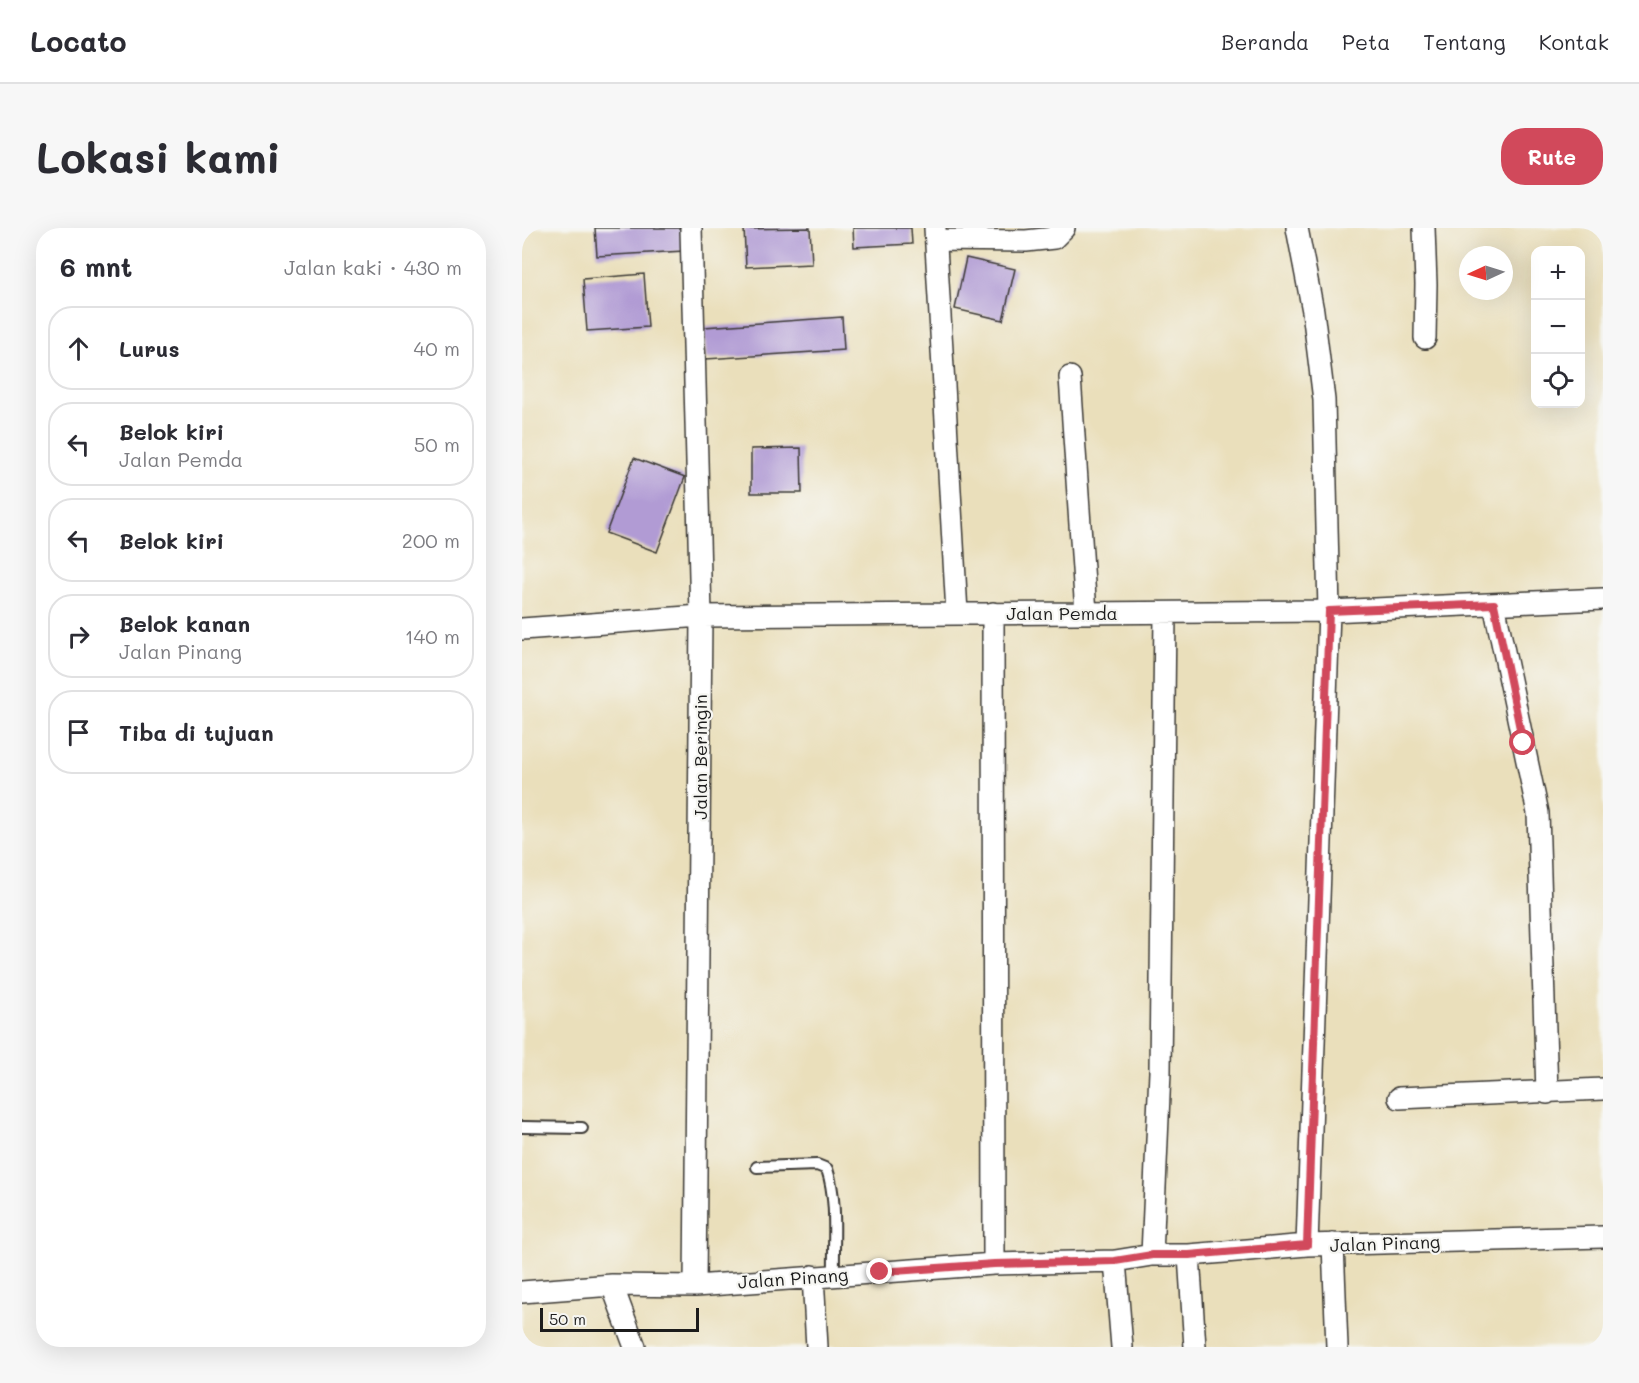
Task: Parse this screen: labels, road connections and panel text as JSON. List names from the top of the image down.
{
  "streets": {
    "street": ["Jalan Pemda", "Jalan Beringin", "Jalan Pinang"]
  },
  "crossings": [
    ["Jalan Pemda", "Jalan Beringin"],
    ["Jalan Beringin", "Jalan Pinang"]
  ],
  "scale_bar": "50 m",
  "north": "left",
  "page": {
    "header": "Locato",
    "nav": [
      "Beranda",
      "Peta",
      "Tentang",
      "Kontak"
    ],
    "buttons": "Rute",
    "title": "Lokasi kami",
    "heading": ["6 mnt", "Jalan kaki · 430 m"],
    "map_buttons": ["+", "−"],
    "list": [
      ["Lurus", "40 m"],
      ["Belok kiri", "Jalan Pemda", "50 m"],
      ["Belok kiri", "200 m"],
      ["Belok kanan", "Jalan Pinang", "140 m"],
      "Tiba di tujuan"
    ],
    "scale": "50 m"
  }
}
